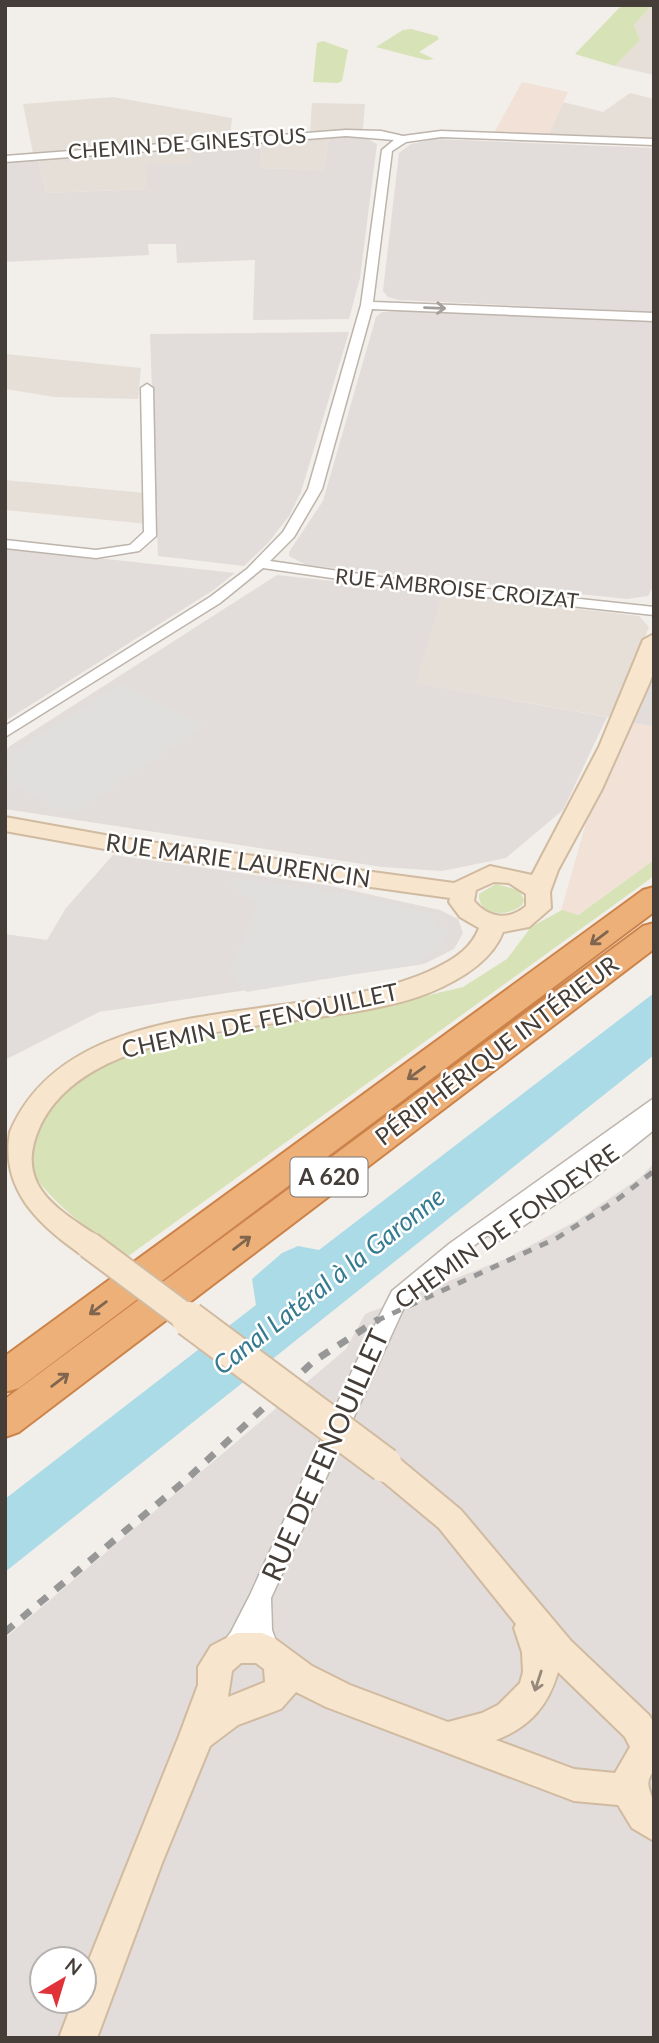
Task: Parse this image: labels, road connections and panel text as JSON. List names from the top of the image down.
{
  "streets": {
    "highway": ["PÉRIPHÉRIQUE INTÉRIEUR", "A 620"],
    "street": [
      "CHEMIN DE GINESTOUS",
      "RUE AMBROISE CROIZAT",
      "RUE MARIE LAURENCIN",
      "CHEMIN DE FENOUILLET",
      "CHEMIN DE FONDEYRE",
      "RUE DE FENOUILLET"
    ]
  },
  "crossings": [
    ["RUE MARIE LAURENCIN", "CHEMIN DE FENOUILLET"],
    ["CHEMIN DE FONDEYRE", "RUE DE FENOUILLET"]
  ],
  "water": ["Canal Latéral à la Garonne"],
  "north": "top right"
}
